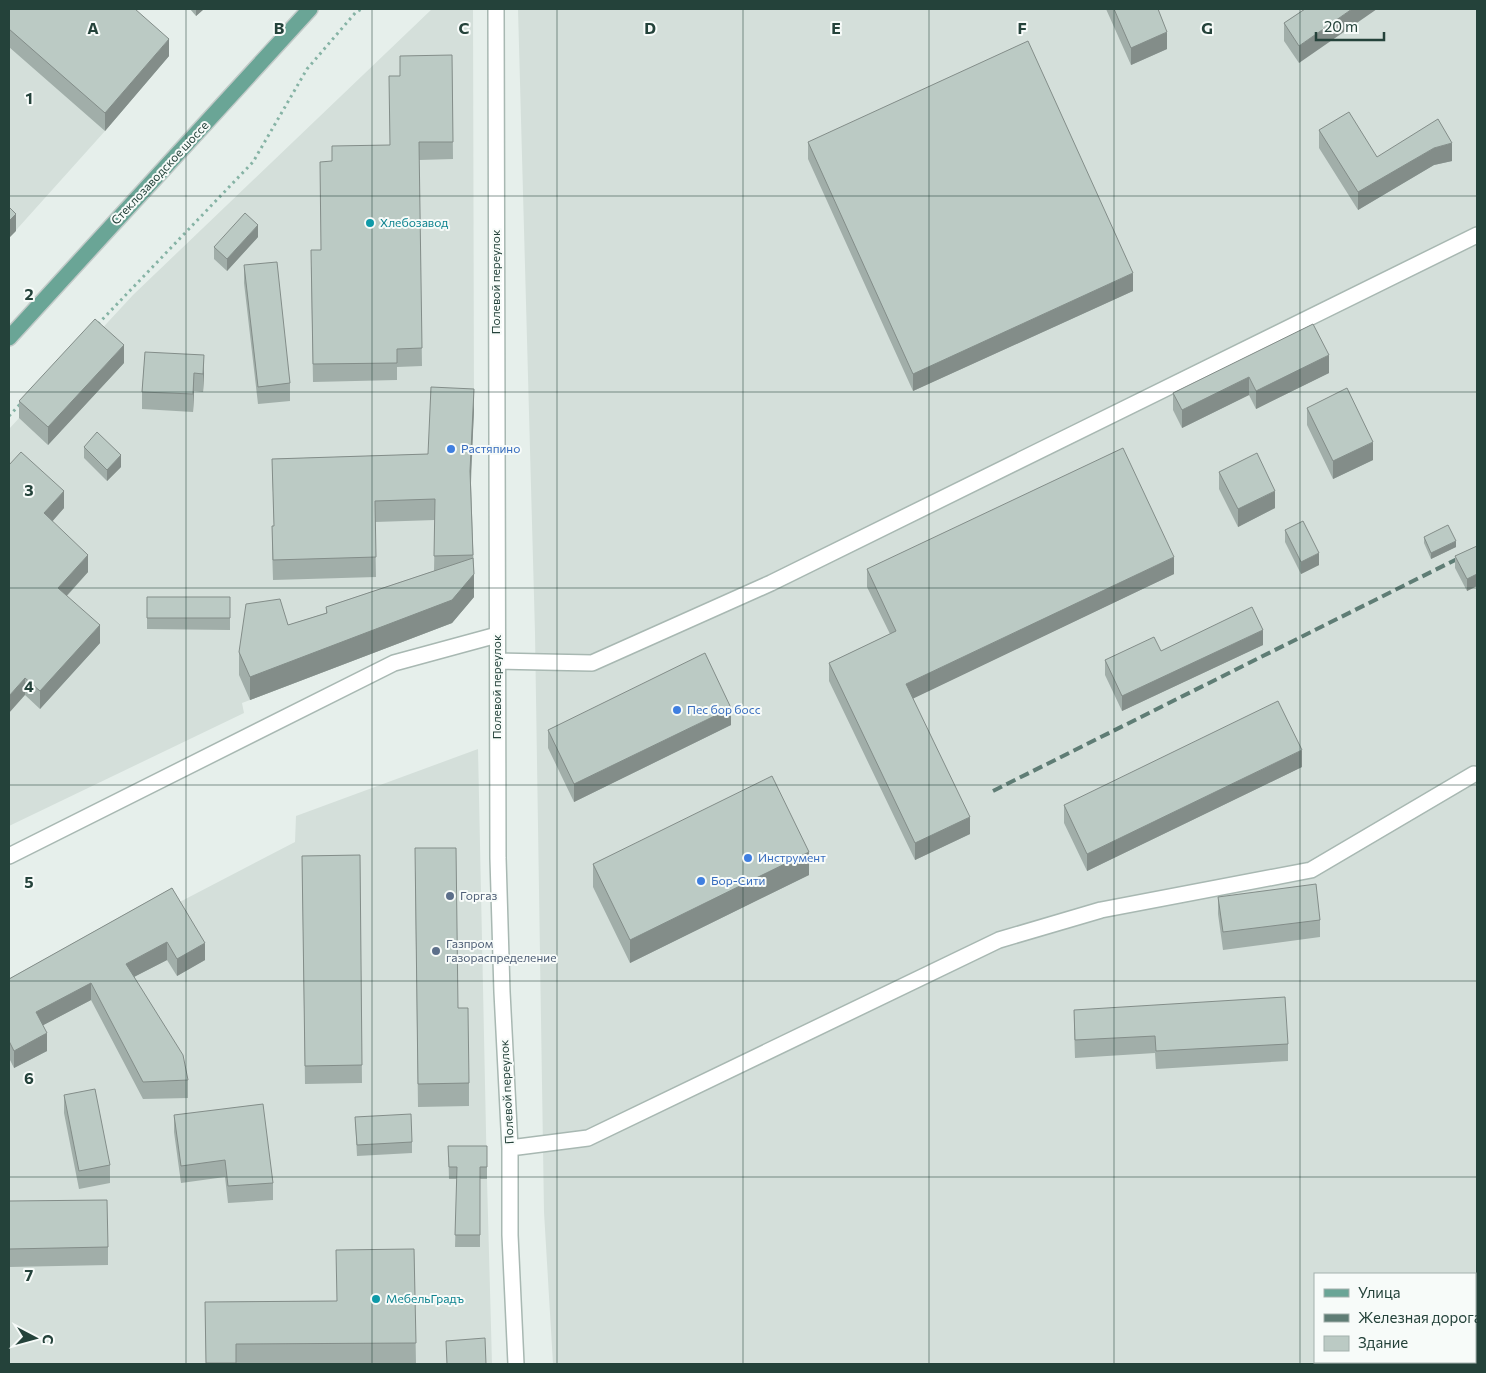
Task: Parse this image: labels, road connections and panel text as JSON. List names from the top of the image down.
{
  "streets": {
    "main road": ["Стеклозаводское шоссе"],
    "street": ["Полевой переулок"]
  },
  "places": [
    "Хлебозавод",
    "Растяпино",
    "Пес бор босс",
    "Инструмент",
    "Бор-Сити",
    "Горгаз",
    "Газпром газораспределение",
    "МебельГрадъ"
  ],
  "legend": ["Улица", "Железная дорога", "Здание"],
  "scale_bar": "20 m",
  "north": "right",
  "grid": {
    "columns": [
      "A",
      "B",
      "C",
      "D",
      "E",
      "F",
      "G"
    ],
    "rows": [
      "1",
      "2",
      "3",
      "4",
      "5",
      "6",
      "7"
    ]
  }
}
